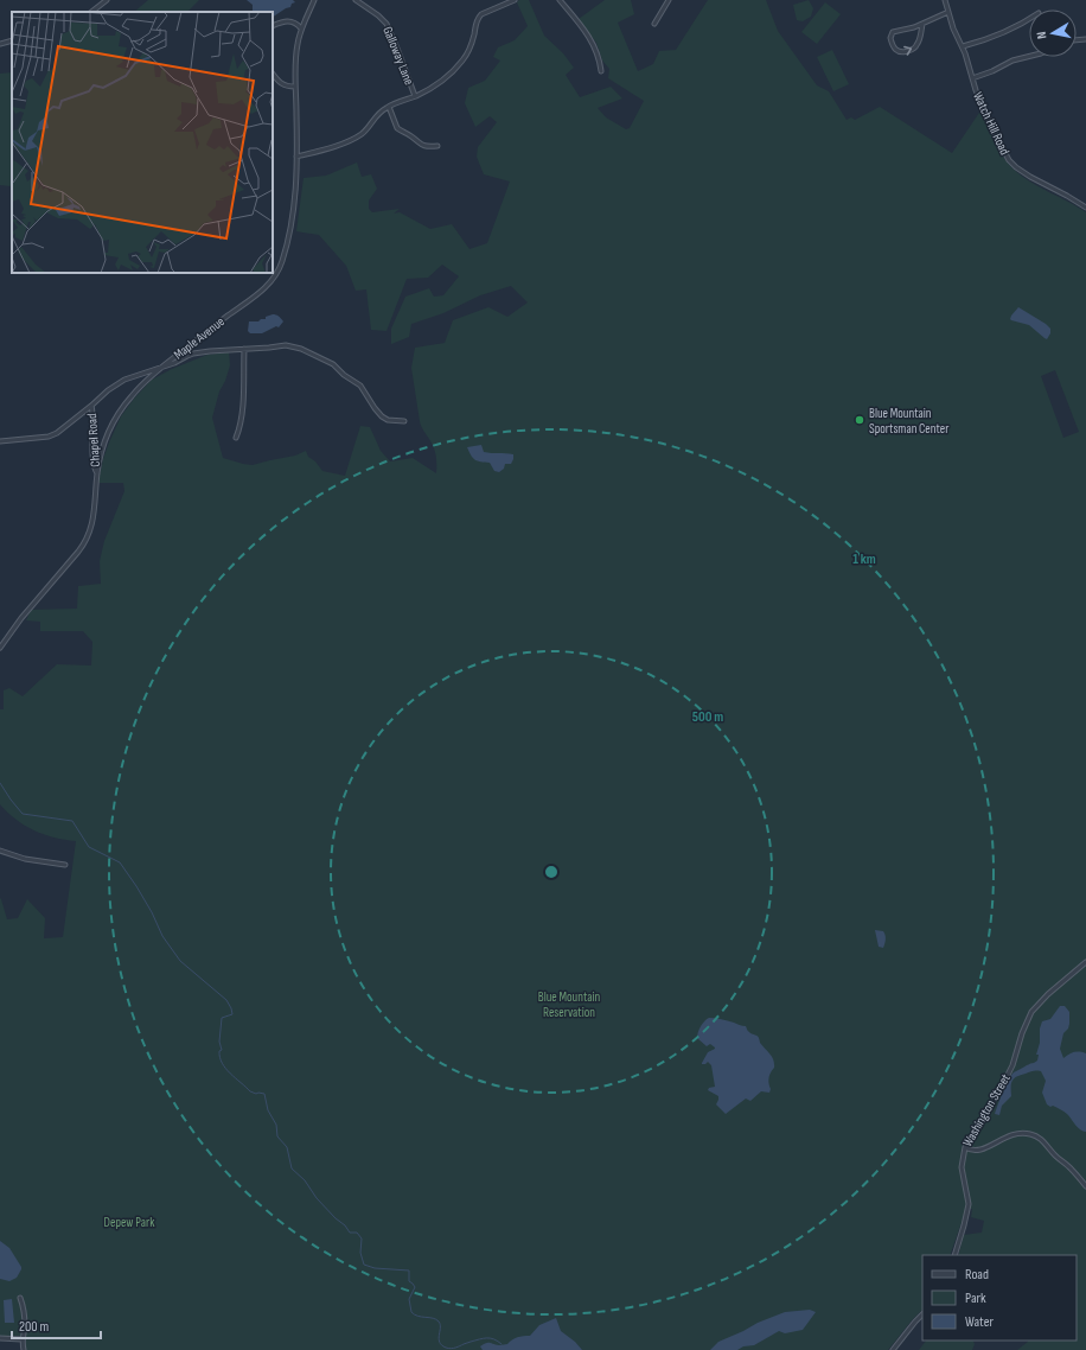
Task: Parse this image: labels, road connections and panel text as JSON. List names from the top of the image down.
{
  "streets": {
    "street": [
      "Galloway Lane",
      "Watch Hill Road",
      "Maple Avenue",
      "Chapel Road",
      "Washington Street"
    ]
  },
  "crossings": [
    ["Maple Avenue", "Chapel Road"]
  ],
  "parks": ["Blue Mountain Reservation", "Depew Park"],
  "places": ["Blue Mountain Sportsman Center"],
  "legend": ["Road", "Park", "Water"],
  "scale_bar": "200 m",
  "north": "left",
  "rings": ["1 km", "500 m"]
}
